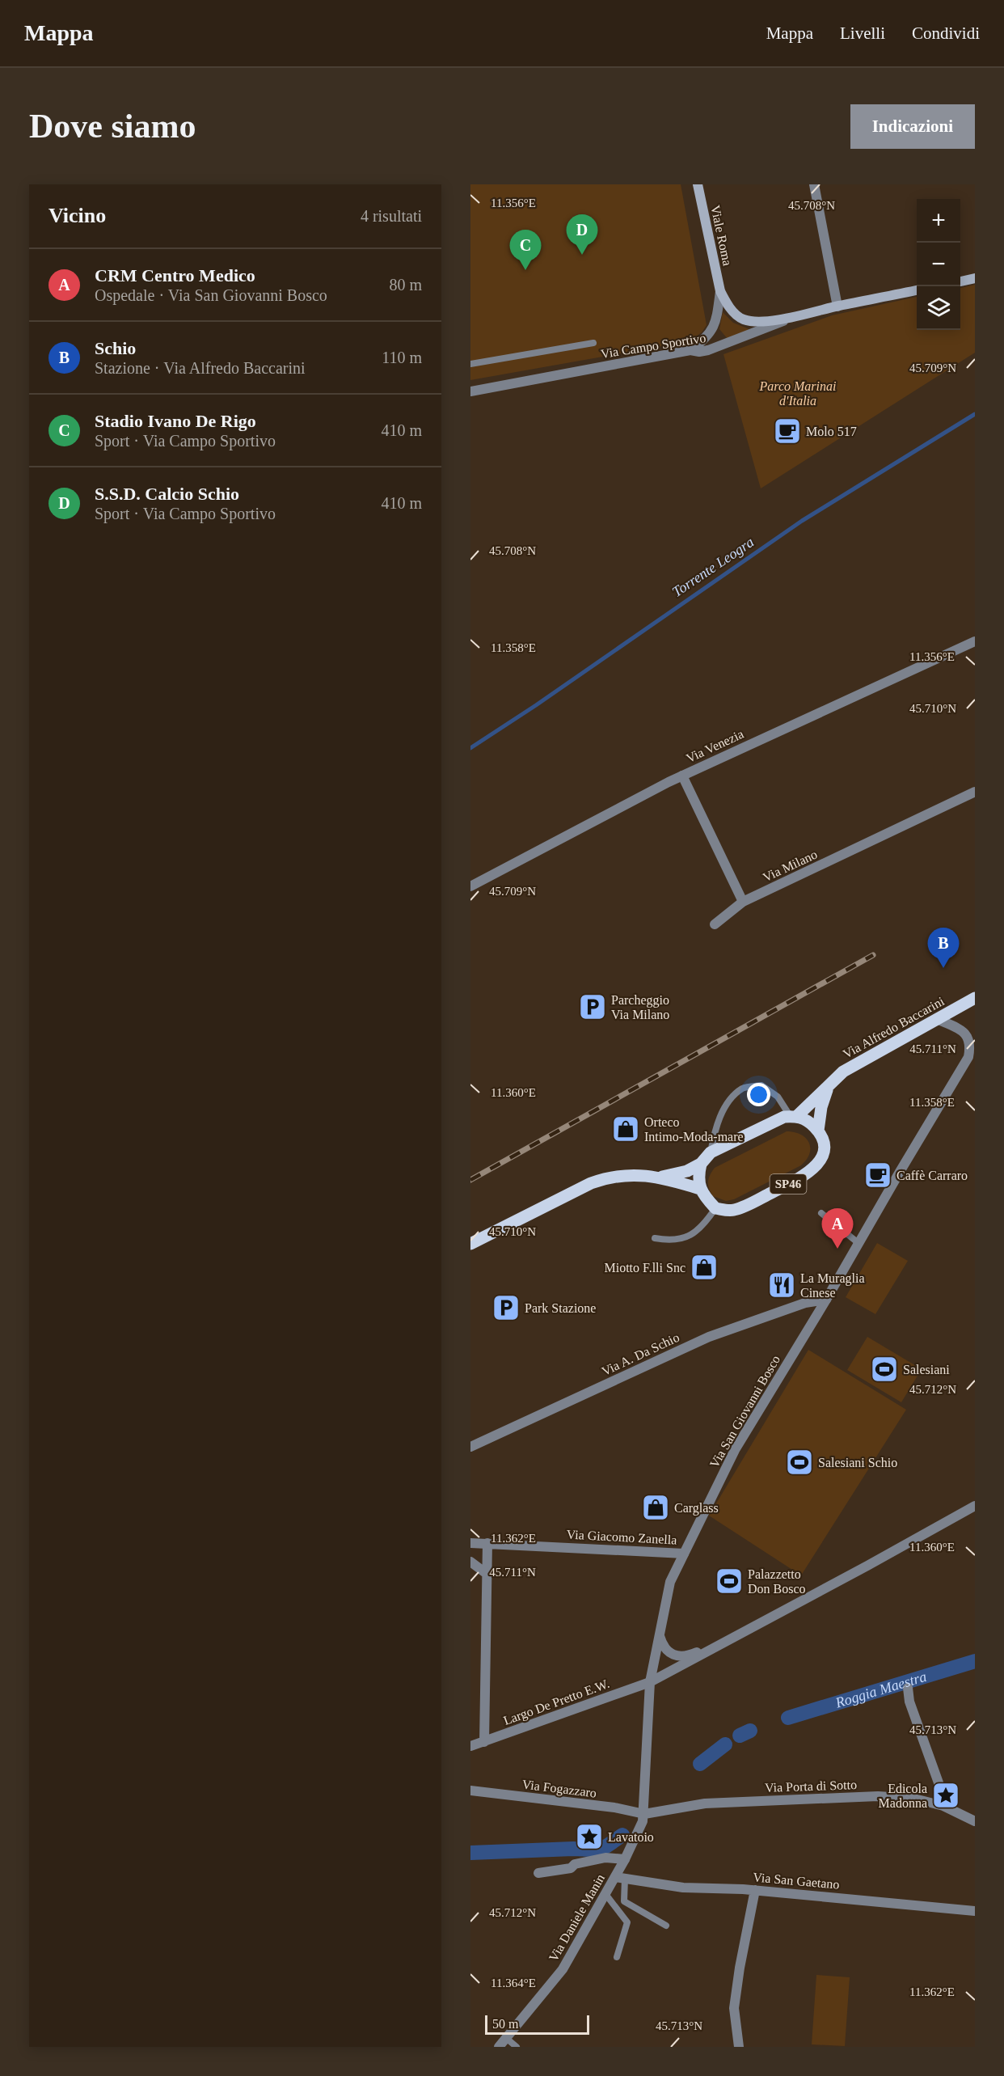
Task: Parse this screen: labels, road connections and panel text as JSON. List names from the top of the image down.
{
  "streets": {
    "main road": [
      "Viale Roma",
      "Via Campo Sportivo",
      "Via Alfredo Baccarini",
      "SP46"
    ],
    "street": [
      "Via Venezia",
      "Via Milano",
      "Via A. Da Schio",
      "Via San Giovanni Bosco",
      "Via Giacomo Zanella",
      "Largo De Pretto E.W.",
      "Via Porta di Sotto",
      "Via Fogazzaro",
      "Via San Gaetano",
      "Via Daniele Manin"
    ]
  },
  "crossings": [
    ["Via Alfredo Baccarini", "SP46"],
    ["Via Alfredo Baccarini", "Via San Giovanni Bosco"],
    ["Via A. Da Schio", "Via San Giovanni Bosco"],
    ["Via San Giovanni Bosco", "Via Giacomo Zanella"],
    ["Via San Giovanni Bosco", "Largo De Pretto E.W."],
    ["Via San Giovanni Bosco", "Via Porta di Sotto"],
    ["Via San Giovanni Bosco", "Via Fogazzaro"],
    ["Via San Giovanni Bosco", "Via Daniele Manin"],
    ["Via Porta di Sotto", "Via Fogazzaro"],
    ["Via Porta di Sotto", "Via Daniele Manin"],
    ["Via Fogazzaro", "Via Daniele Manin"],
    ["Via San Gaetano", "Via Daniele Manin"]
  ],
  "water": ["Torrente Leogra", "Roggia Maestra"],
  "parks": ["Parco Marinai d'Italia"],
  "places": {
    "cafe": ["Molo 517", "Caffè Carraro"],
    "parking": ["Parcheggio Via Milano", "Park Stazione"],
    "shop": ["Orteco Intimo-Moda-mare", "Miotto F.lli Snc", "Carglass"],
    "restaurant": ["La Muraglia Cinese"],
    "sports": ["Salesiani", "Salesiani Schio", "Palazzetto Don Bosco"],
    "place": ["Edicola Madonna", "Lavatoio"]
  },
  "scale_bar": "50 m",
  "page": {
    "header": "Mappa",
    "nav": ["Mappa", "Livelli", "Condividi"],
    "buttons": "Indicazioni",
    "title": "Dove siamo",
    "heading": ["Vicino", "4 risultati"],
    "map_buttons": ["+", "−"],
    "pins": [
      "D",
      "C",
      "B",
      "A"
    ],
    "list": [
      {
        "mark": "A",
        "name": "CRM Centro Medico",
        "note": "Ospedale · Via San Giovanni Bosco",
        "value": "80 m"
      },
      {
        "mark": "B",
        "name": "Schio",
        "note": "Stazione · Via Alfredo Baccarini",
        "value": "110 m"
      },
      {
        "mark": "C",
        "name": "Stadio Ivano De Rigo",
        "note": "Sport · Via Campo Sportivo",
        "value": "410 m"
      },
      {
        "mark": "D",
        "name": "S.S.D. Calcio Schio",
        "note": "Sport · Via Campo Sportivo",
        "value": "410 m"
      }
    ],
    "scale": "50 m"
  },
  "coordinates": [
    "11.356°E",
    "45.708°N",
    "45.709°N",
    "11.358°E",
    "45.710°N",
    "45.711°N",
    "11.360°E",
    "45.712°N",
    "11.362°E",
    "45.713°N",
    "11.364°E"
  ]
}
